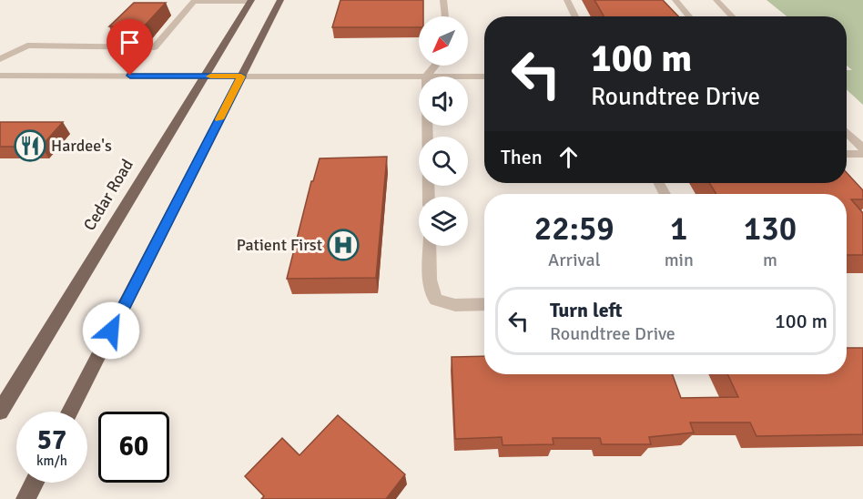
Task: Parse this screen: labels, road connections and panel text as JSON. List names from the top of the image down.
{
  "streets": {
    "main road": ["Cedar Road"]
  },
  "places": {
    "restaurant": ["Hardee's"],
    "hospital": ["Patient First"]
  },
  "north": "bottom left",
  "page": {
    "turn": ["100 m", "Roundtree Drive"],
    "then": "Then",
    "eta": [
      "22:59",
      "Arrival",
      "1",
      "min",
      "130",
      "m"
    ],
    "list": [
      {
        "name": "Turn left",
        "note": "Roundtree Drive",
        "value": "100 m"
      }
    ],
    "speed": "57 km/h",
    "limit": "60"
  }
}
